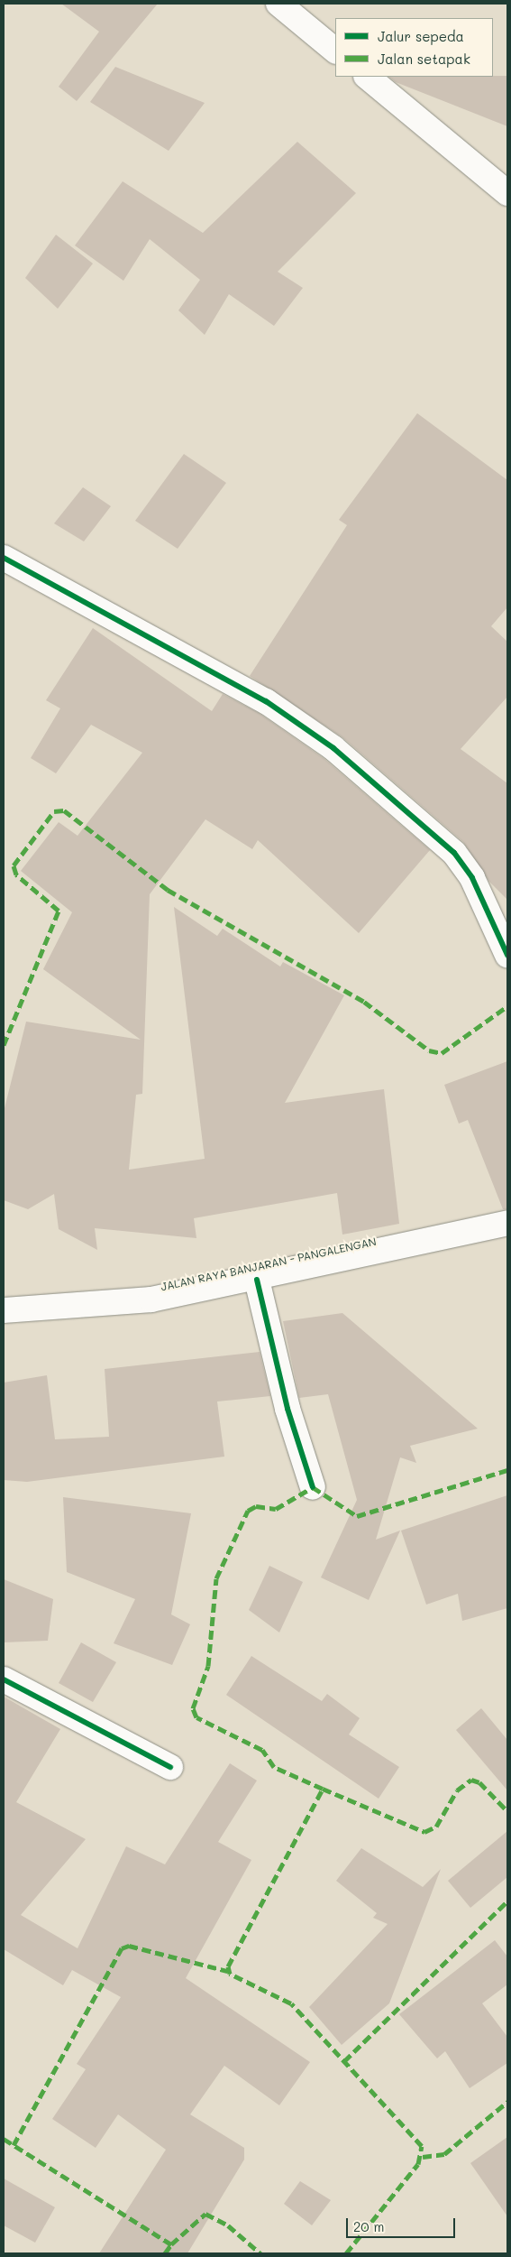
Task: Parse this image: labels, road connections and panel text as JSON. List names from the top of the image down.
{
  "streets": {
    "street": ["JALAN RAYA BANJARAN - PANGALENGAN"]
  },
  "legend": ["Jalur sepeda", "Jalan setapak"],
  "scale_bar": "20 m"
}
